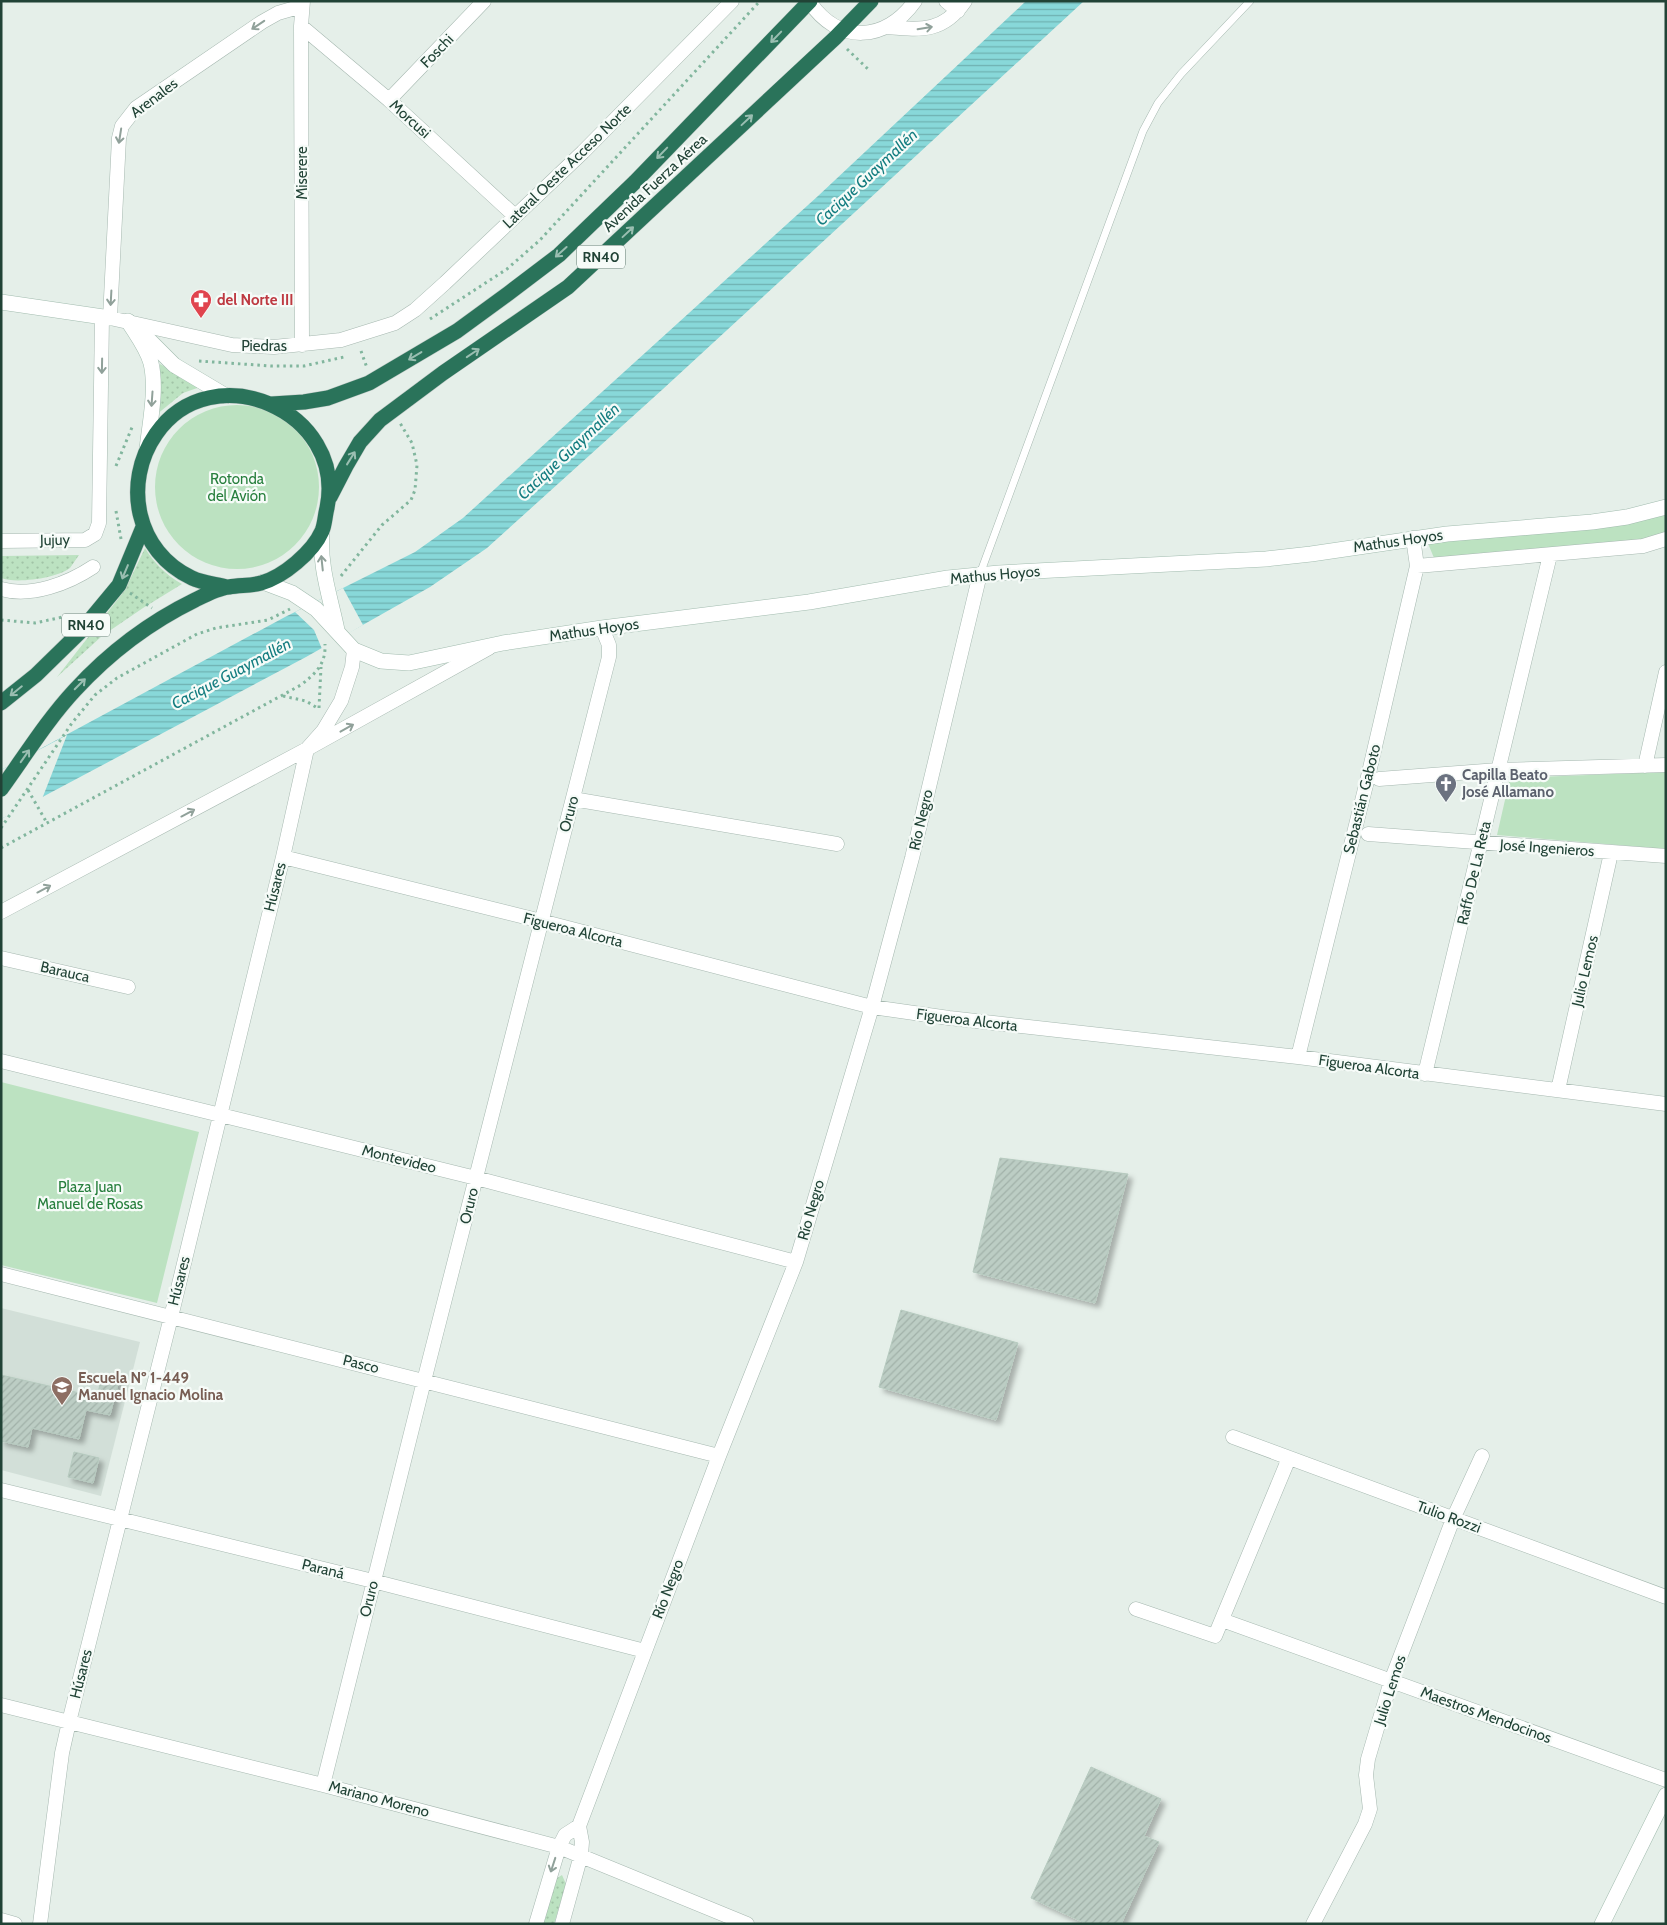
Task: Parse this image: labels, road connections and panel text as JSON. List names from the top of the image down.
{
  "streets": {
    "highway": ["Avenida Fuerza Aérea", "RN40"],
    "main road": ["Piedras", "Mathus Hoyos"],
    "street": [
      "Foschi",
      "Arenales",
      "Morcusi",
      "Lateral Oeste Acceso Norte",
      "Miserere",
      "Jujuy",
      "Sebastián Gaboto",
      "Oruro",
      "Río Negro",
      "José Ingenieros",
      "Raffo De La Reta",
      "Húsares",
      "Figueroa Alcorta",
      "Julio Lemos",
      "Barauca",
      "Montevideo",
      "Pasco",
      "Tulio Rozzi",
      "Paraná",
      "Maestros Mendocinos",
      "Mariano Moreno"
    ]
  },
  "crossings": [
    ["Foschi", "Morcusi"],
    ["Arenales", "Miserere"],
    ["Arenales", "Piedras"],
    ["Arenales", "Jujuy"],
    ["Morcusi", "Lateral Oeste Acceso Norte"],
    ["Morcusi", "Miserere"],
    ["Lateral Oeste Acceso Norte", "Piedras"],
    ["Miserere", "Piedras"],
    ["Avenida Fuerza Aérea", "RN40"],
    ["RN40", "Mathus Hoyos"],
    ["Mathus Hoyos", "Sebastián Gaboto"],
    ["Mathus Hoyos", "Oruro"],
    ["Mathus Hoyos", "Río Negro"],
    ["Mathus Hoyos", "Raffo De La Reta"],
    ["Sebastián Gaboto", "Figueroa Alcorta"],
    ["Oruro", "Figueroa Alcorta"],
    ["Oruro", "Montevideo"],
    ["Oruro", "Pasco"],
    ["Oruro", "Paraná"],
    ["Oruro", "Mariano Moreno"],
    ["Río Negro", "Figueroa Alcorta"],
    ["Río Negro", "Montevideo"],
    ["Río Negro", "Pasco"],
    ["Río Negro", "Paraná"],
    ["Río Negro", "Mariano Moreno"],
    ["José Ingenieros", "Raffo De La Reta"],
    ["José Ingenieros", "Julio Lemos"],
    ["Raffo De La Reta", "Figueroa Alcorta"],
    ["Húsares", "Figueroa Alcorta"],
    ["Húsares", "Montevideo"],
    ["Húsares", "Pasco"],
    ["Húsares", "Paraná"],
    ["Húsares", "Mariano Moreno"],
    ["Figueroa Alcorta", "Julio Lemos"],
    ["Julio Lemos", "Tulio Rozzi"],
    ["Julio Lemos", "Maestros Mendocinos"]
  ],
  "one_way": ["Arenales"],
  "water": ["Cacique Guaymallén"],
  "parks": ["Rotonda del Avión", "Plaza Juan Manuel de Rosas"],
  "places": {
    "pharmacy": ["del Norte III"],
    "church": ["Capilla Beato José Allamano"],
    "school or university": ["Escuela Nº 1-449 Manuel Ignacio Molina"]
  }
}
